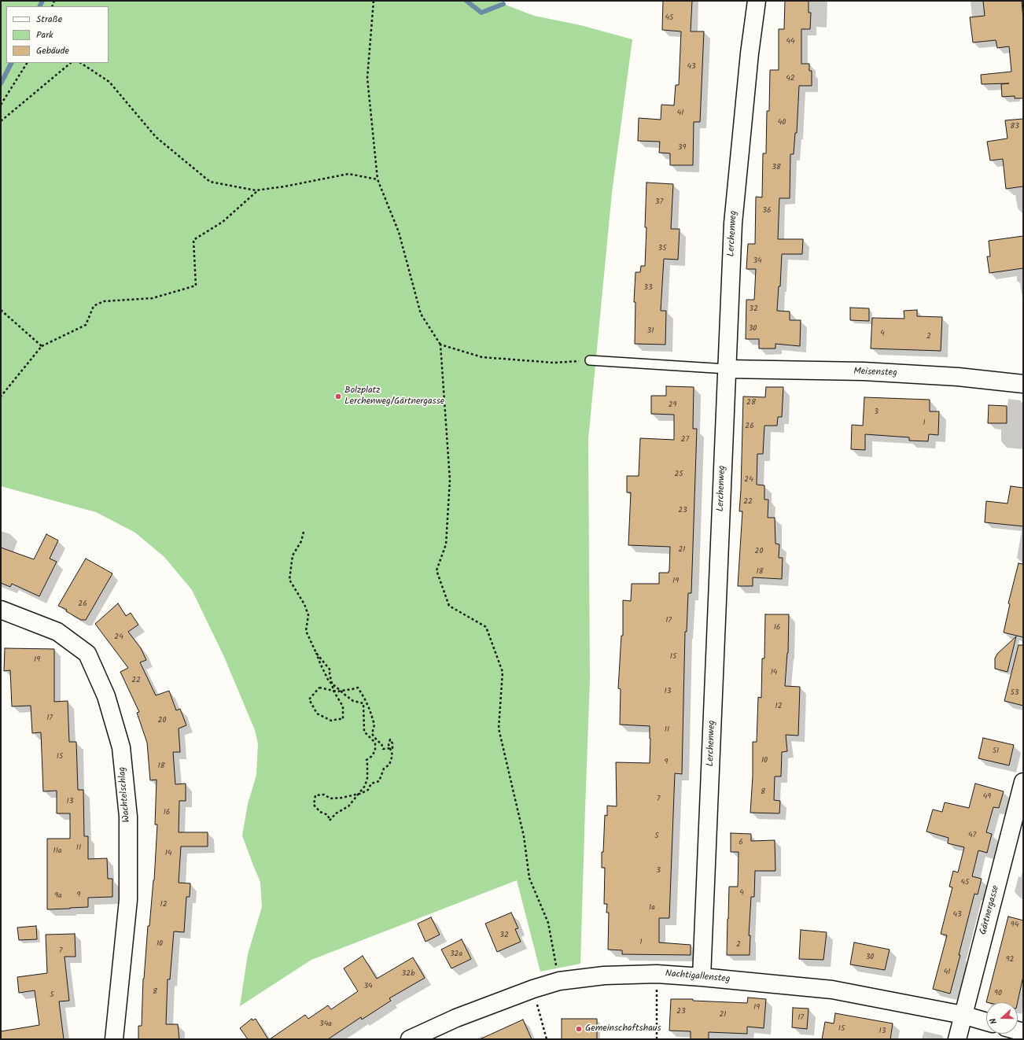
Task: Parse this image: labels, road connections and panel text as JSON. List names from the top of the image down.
{
  "streets": {
    "street": [
      "Lerchenweg",
      "Meisensteg",
      "Wachtelschlag",
      "Gärtnergasse",
      "Nachtigallensteg"
    ]
  },
  "crossings": [
    ["Lerchenweg", "Meisensteg"],
    ["Lerchenweg", "Nachtigallensteg"],
    ["Gärtnergasse", "Nachtigallensteg"]
  ],
  "places": ["Bolzplatz Lerchenweg/Gärtnergasse", "Gemeinschaftshaus"],
  "house_numbers": [
    "45",
    "44",
    "43",
    "42",
    "41",
    "40",
    "83",
    "39",
    "38",
    "37",
    "36",
    "35",
    "34",
    "33",
    "32",
    "30",
    "31",
    "4",
    "2",
    "28",
    "29",
    "3",
    "1",
    "26",
    "27",
    "25",
    "24",
    "22",
    "23",
    "21",
    "20",
    "18",
    "19",
    "26",
    "17",
    "16",
    "24",
    "15",
    "19",
    "14",
    "22",
    "13",
    "53",
    "12",
    "17",
    "20",
    "11",
    "51",
    "15",
    "10",
    "9",
    "18",
    "8",
    "49",
    "7",
    "13",
    "16",
    "47",
    "5",
    "6",
    "11",
    "11a",
    "14",
    "3",
    "45",
    "4",
    "9",
    "9a",
    "12",
    "1a",
    "43",
    "94",
    "32",
    "1",
    "10",
    "2",
    "7",
    "32a",
    "30",
    "92",
    "41",
    "32b",
    "34",
    "8",
    "90",
    "5",
    "19",
    "23",
    "21",
    "17",
    "34a",
    "15",
    "13"
  ],
  "legend": ["Straße", "Park", "Gebäude"],
  "north": "left"
}
